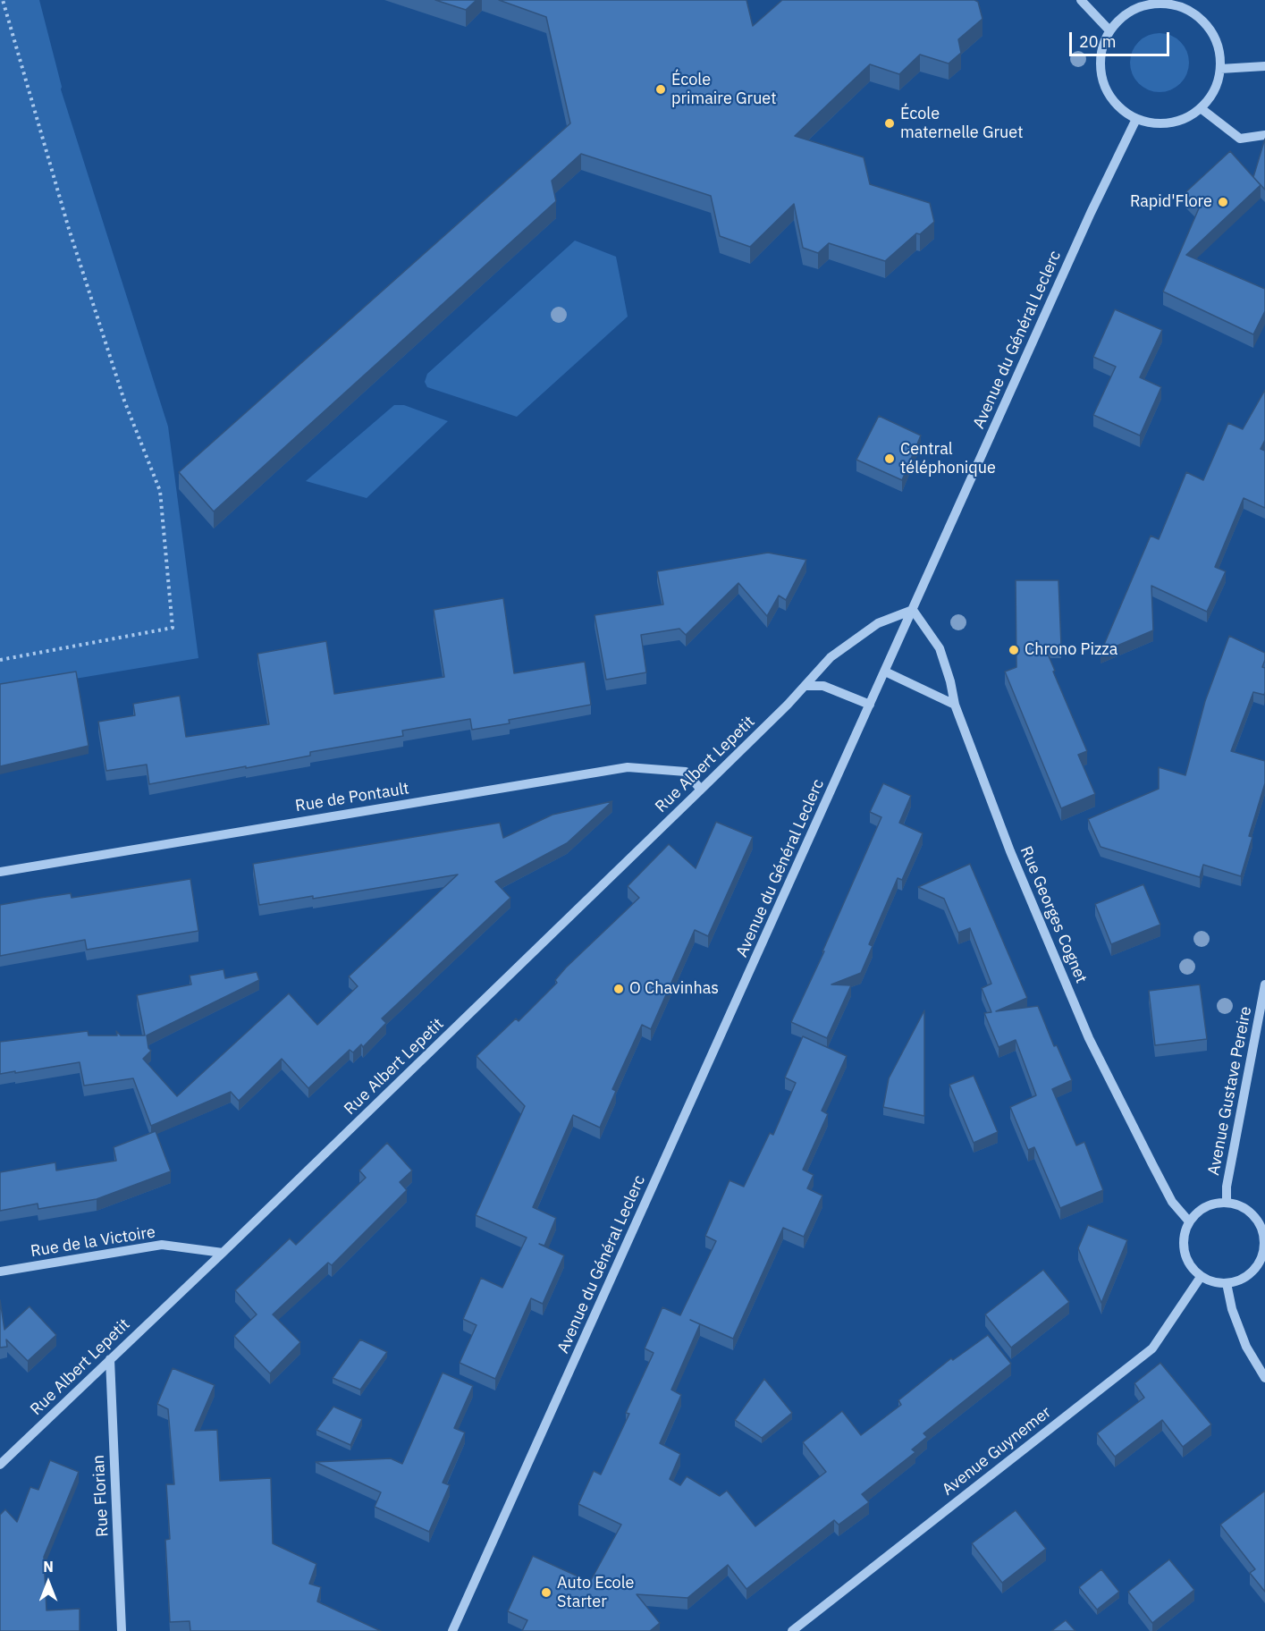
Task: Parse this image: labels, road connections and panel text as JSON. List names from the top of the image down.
{
  "streets": {
    "street": [
      "Avenue du Général Leclerc",
      "Rue Albert Lepetit",
      "Rue de Pontault",
      "Rue Georges Cognet",
      "Avenue Gustave Pereire",
      "Rue de la Victoire",
      "Avenue Guynemer",
      "Rue Florian"
    ]
  },
  "crossings": [
    ["Avenue du Général Leclerc", "Rue Albert Lepetit"],
    ["Avenue du Général Leclerc", "Rue Georges Cognet"],
    ["Rue Albert Lepetit", "Rue de Pontault"],
    ["Rue Albert Lepetit", "Rue Georges Cognet"],
    ["Rue Albert Lepetit", "Rue de la Victoire"],
    ["Rue Albert Lepetit", "Rue Florian"],
    ["Rue Georges Cognet", "Avenue Gustave Pereire"],
    ["Rue Georges Cognet", "Avenue Guynemer"],
    ["Avenue Gustave Pereire", "Avenue Guynemer"]
  ],
  "places": [
    "École primaire Gruet",
    "École maternelle Gruet",
    "Rapid'Flore",
    "Central téléphonique",
    "Chrono Pizza",
    "O Chavinhas",
    "Auto Ecole Starter"
  ],
  "scale_bar": "20 m",
  "north": "top"
}
